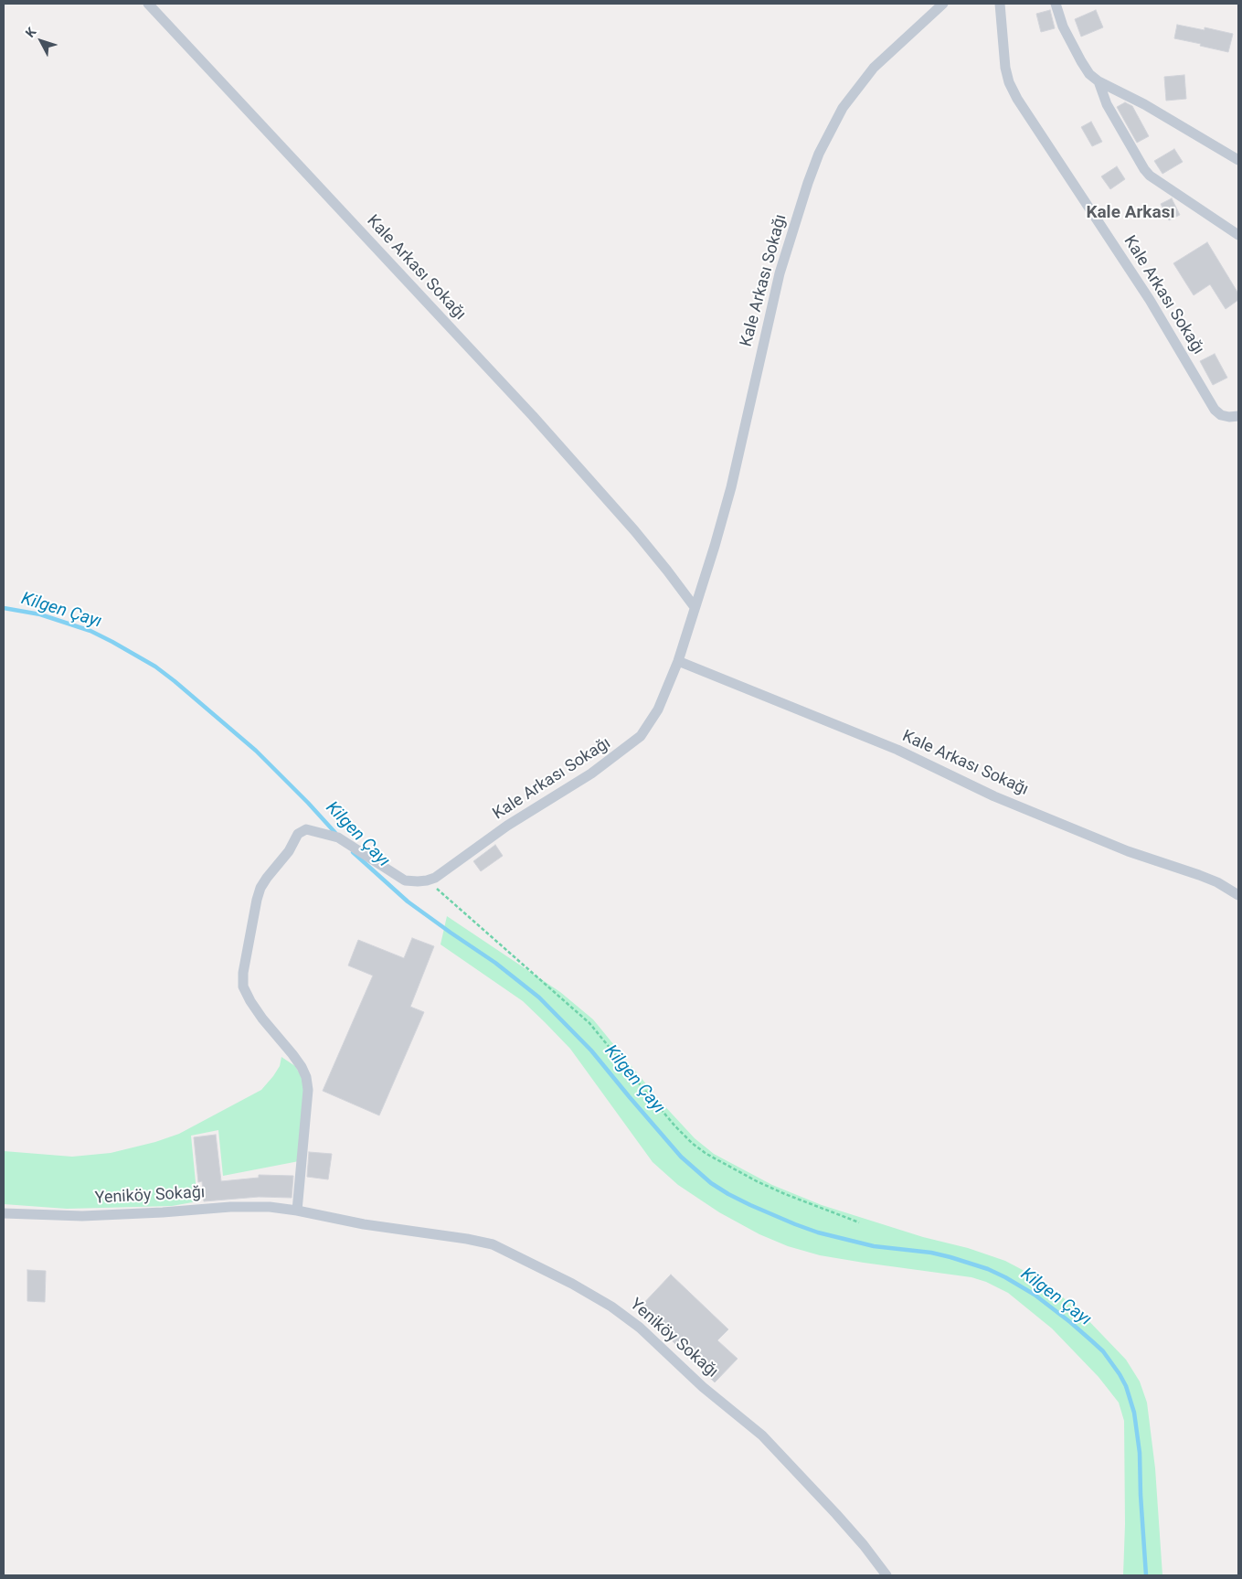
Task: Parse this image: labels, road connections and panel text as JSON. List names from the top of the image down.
{
  "streets": {
    "street": ["Kale Arkası Sokağı", "Yeniköy Sokağı"]
  },
  "crossings": [
    ["Kale Arkası Sokağı", "Yeniköy Sokağı"]
  ],
  "districts": ["Kale Arkası"],
  "water": ["Kilgen Çayı"],
  "north": "top left"
}
